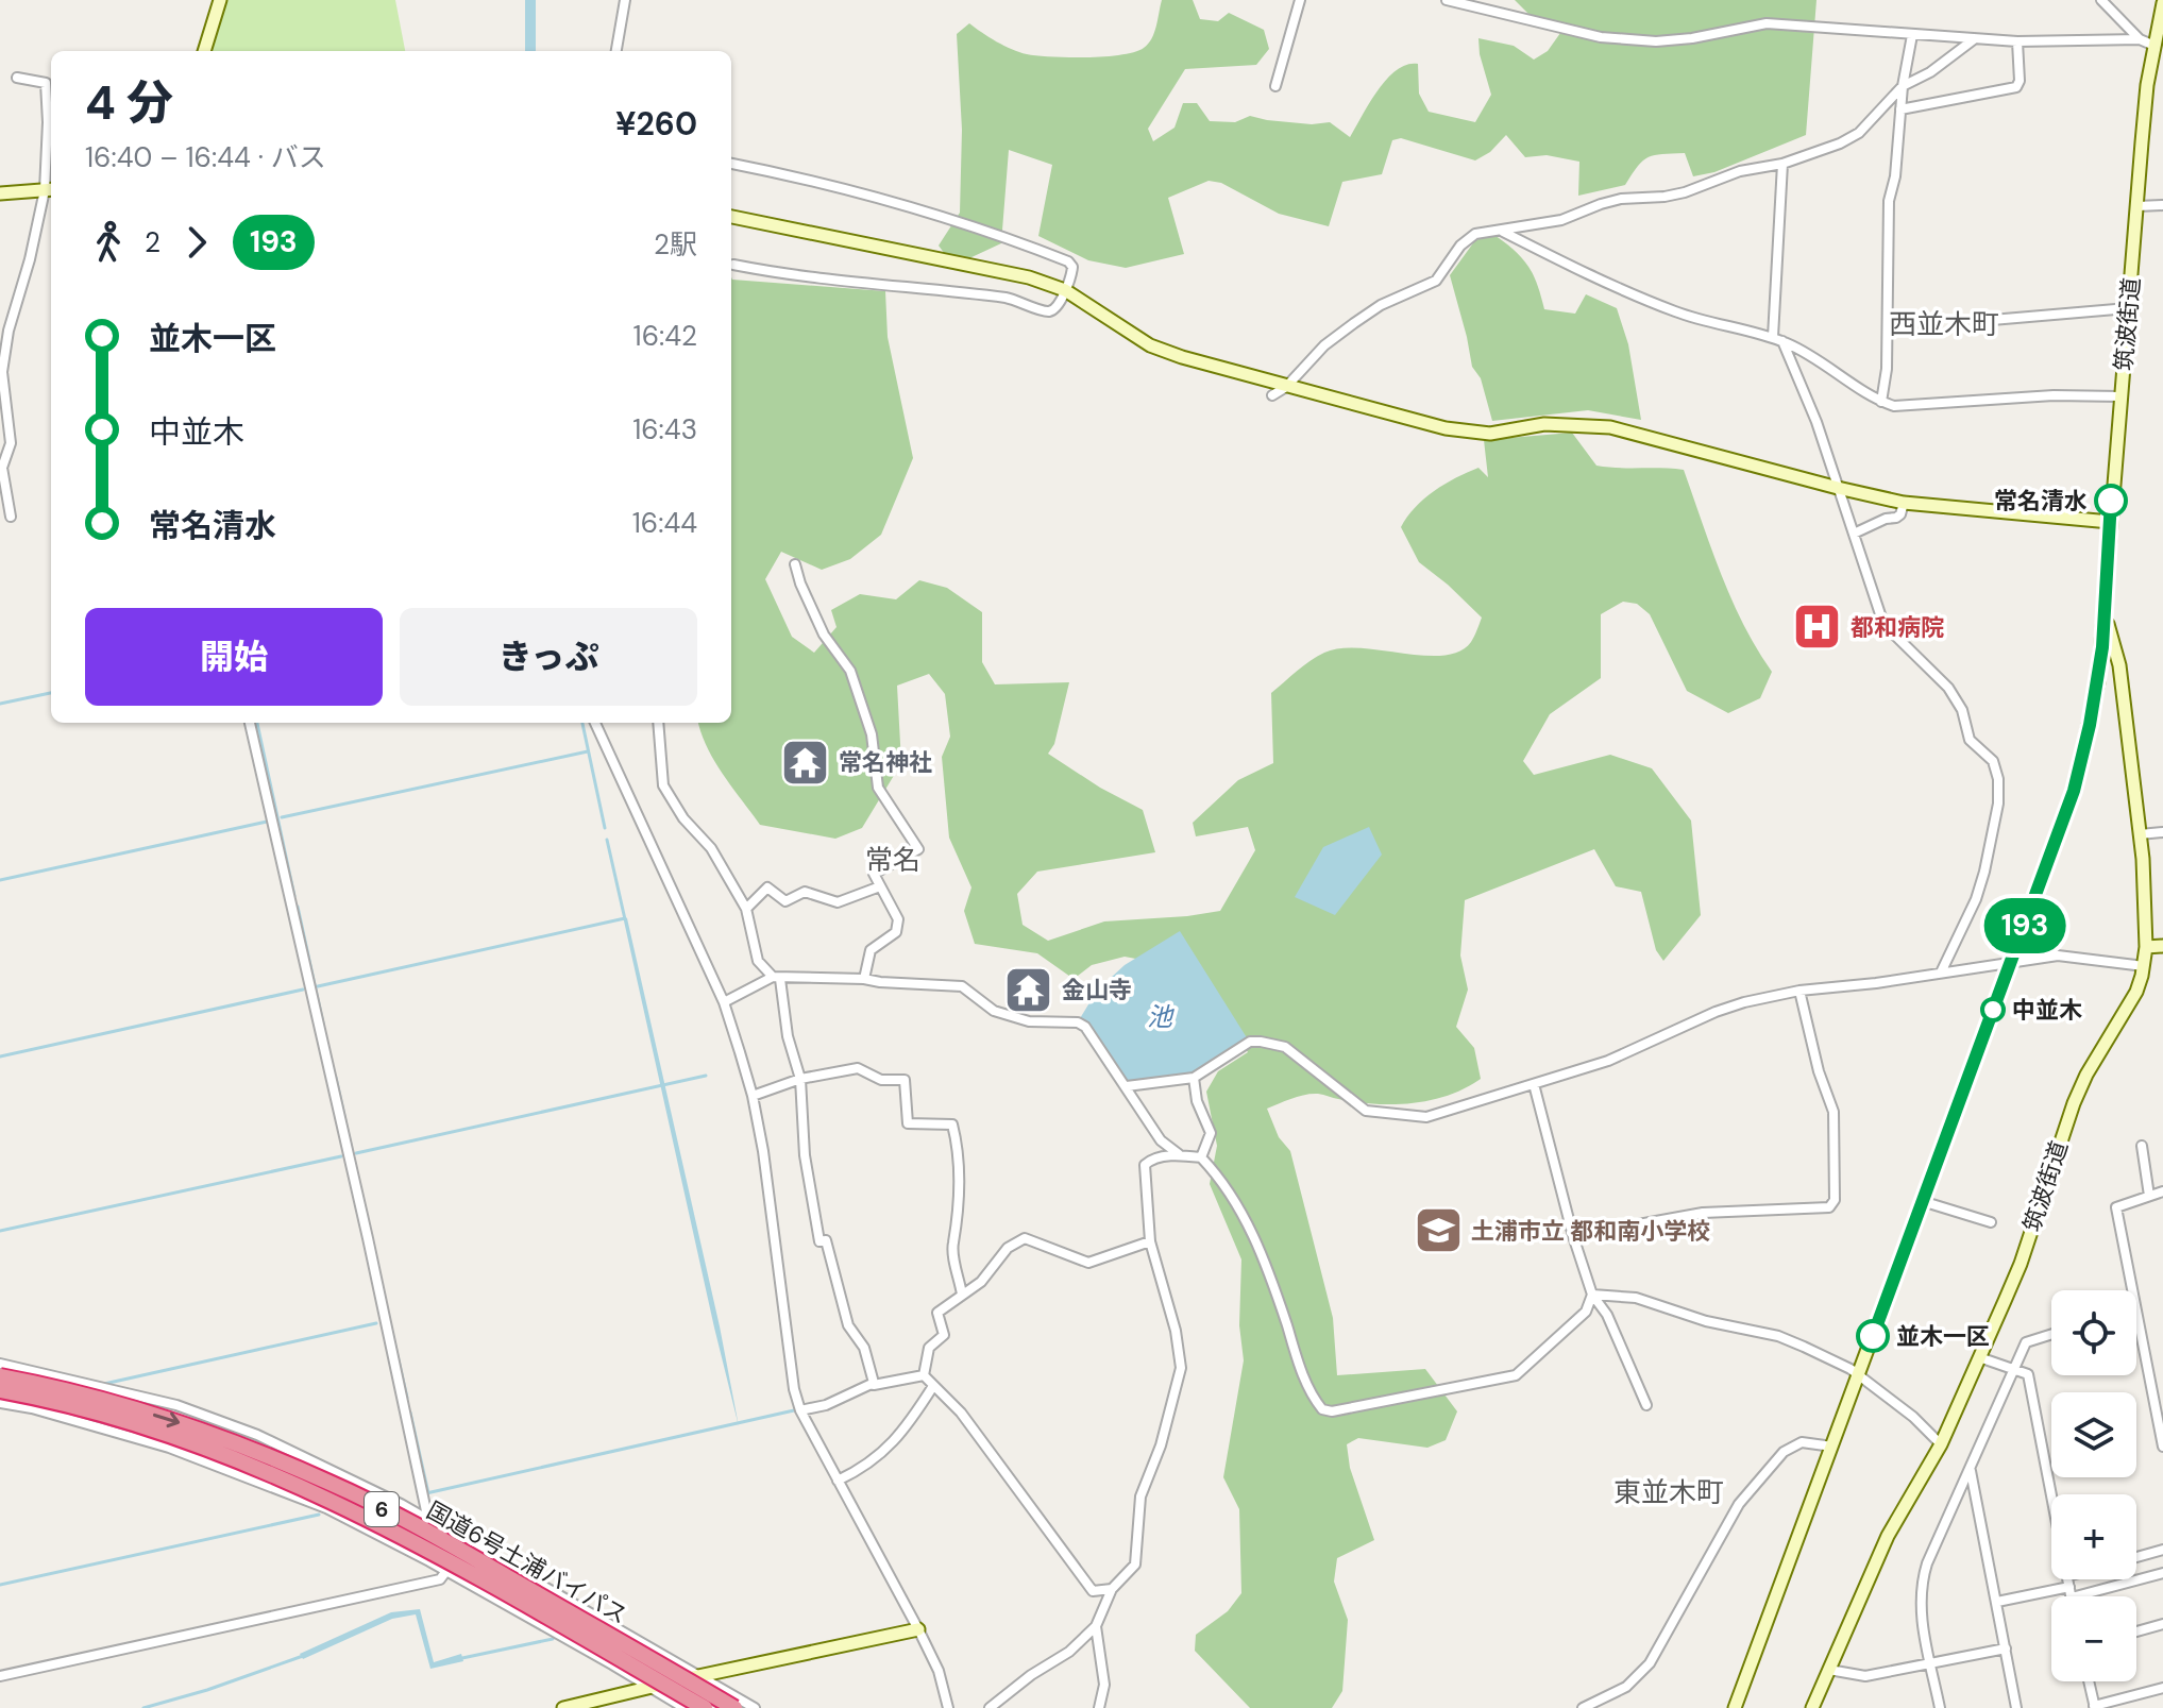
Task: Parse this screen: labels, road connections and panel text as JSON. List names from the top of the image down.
{
  "streets": {
    "highway": ["6", "国道6号土浦バイパス"],
    "street": ["筑波街道"]
  },
  "districts": ["西並木町", "常名", "東並木町"],
  "water": ["池"],
  "places": {
    "other": ["常名清水", "中並木", "並木一区"],
    "hospital": ["都和病院"],
    "temple": ["常名神社", "金山寺"],
    "school or university": ["土浦市立 都和南小学校"]
  },
  "lines": ["bus line 193"],
  "page": {
    "on_map": "193",
    "heading": ["4 分", "16:40 – 16:44 · バス", "¥260"],
    "legs": ["2", "193", "2駅"],
    "list": [
      {
        "name": "並木一区",
        "value": "16:42"
      },
      {
        "name": "中並木",
        "value": "16:43"
      },
      {
        "name": "常名清水",
        "value": "16:44"
      }
    ],
    "buttons": ["開始", "きっぷ"],
    "map_buttons": ["+", "−"]
  }
}
